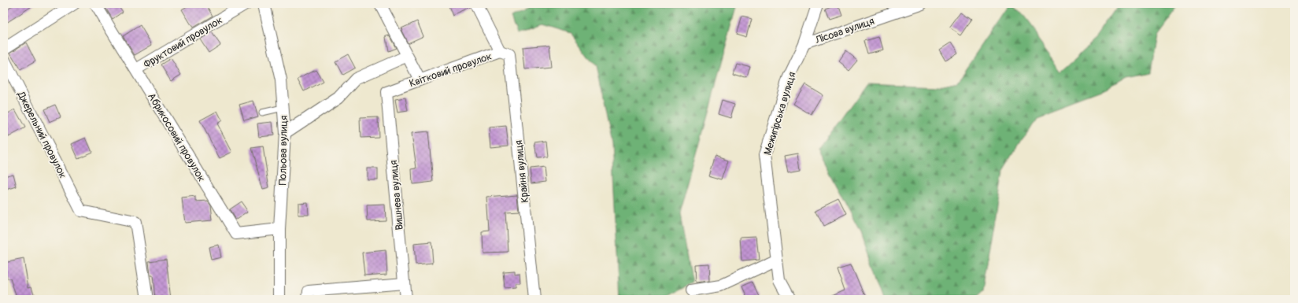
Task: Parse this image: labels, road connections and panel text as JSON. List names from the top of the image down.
{
  "streets": {
    "street": [
      "Лісова вулиця",
      "Фруктовий провулок",
      "Квітковий провулок",
      "Межигірська вулиця",
      "Джерельний провулок",
      "Абрикосовий провулок",
      "Польова вулиця",
      "Крайня вулиця",
      "Вишнева вулиця"
    ]
  },
  "crossings": [
    ["Лісова вулиця", "Межигірська вулиця"],
    ["Фруктовий провулок", "Абрикосовий провулок"],
    ["Квітковий провулок", "Крайня вулиця"],
    ["Квітковий провулок", "Вишнева вулиця"],
    ["Абрикосовий провулок", "Польова вулиця"]
  ]
}
